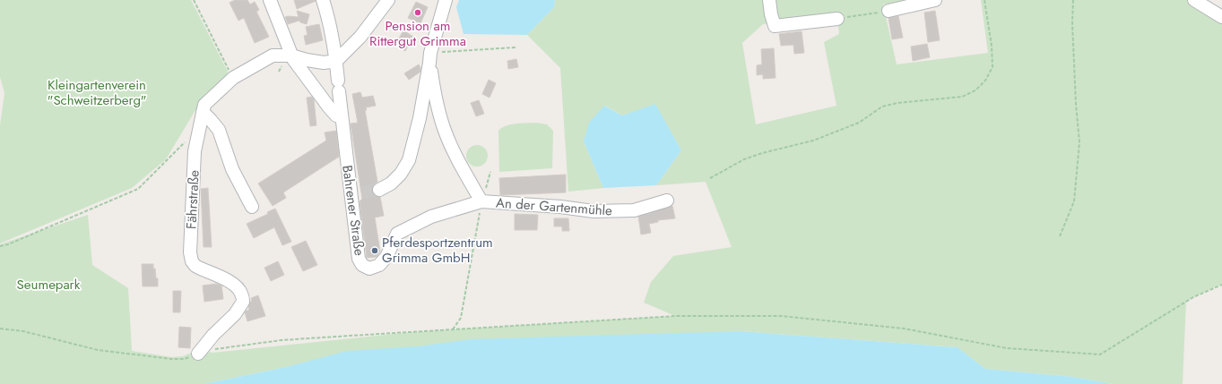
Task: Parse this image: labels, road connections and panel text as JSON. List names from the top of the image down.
{
  "streets": {
    "street": ["Fährstraße", "An der Gartenmühle", "Bahrener Straße"]
  },
  "crossings": [
    ["An der Gartenmühle", "Bahrener Straße"]
  ],
  "parks": ["Kleingartenverein \"Schweitzerberg\"", "Seumepark"],
  "places": ["Pension am Rittergut Grimma", "Pferdesportzentrum Grimma GmbH"]
}
